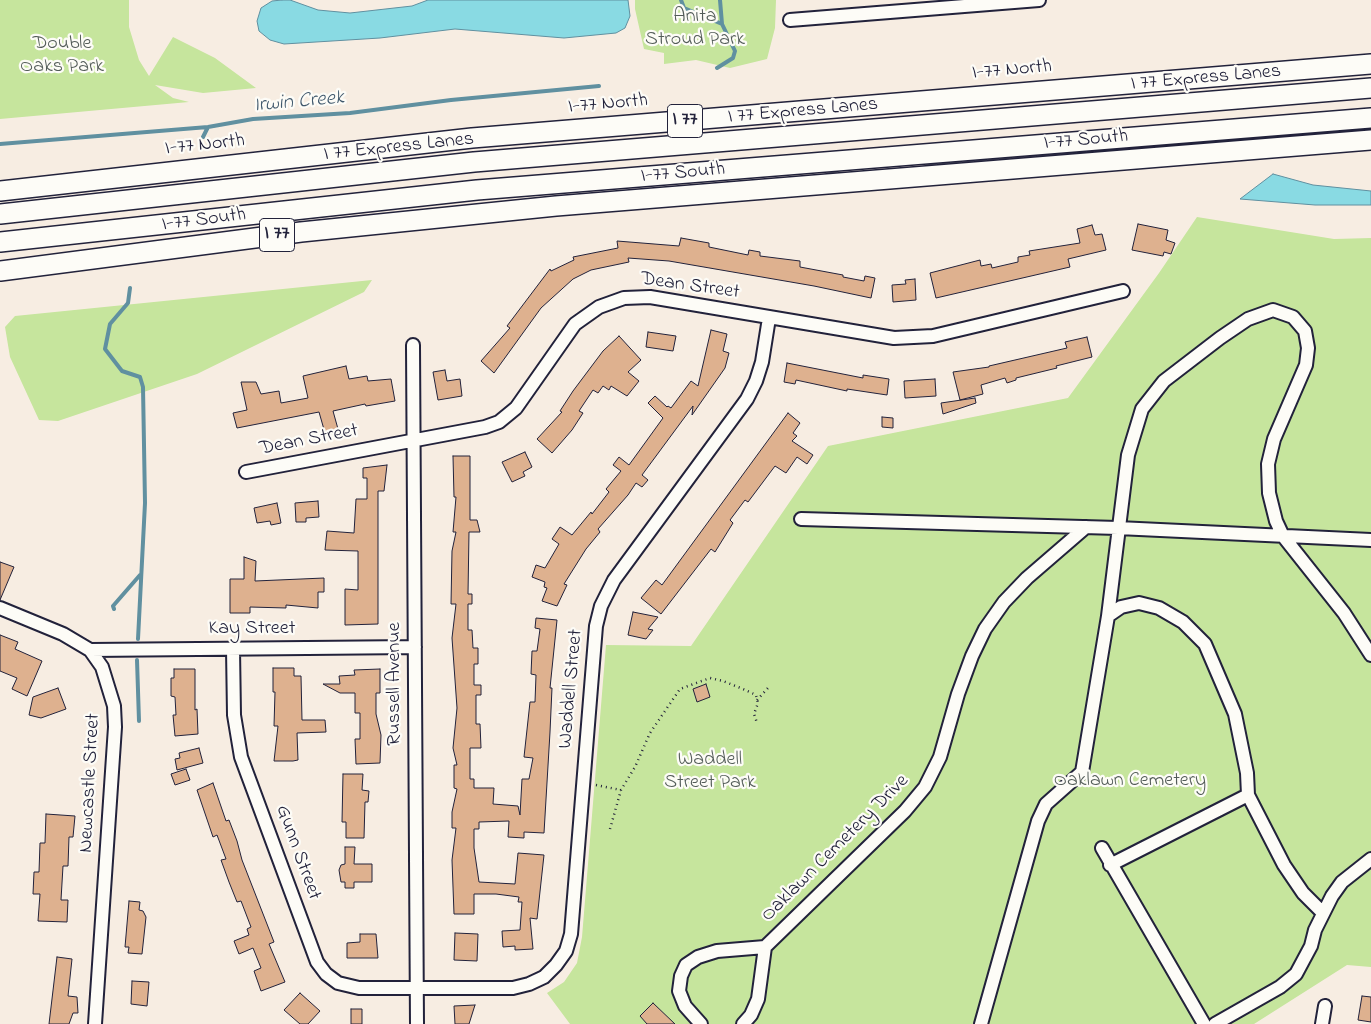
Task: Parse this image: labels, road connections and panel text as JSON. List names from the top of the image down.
{
  "streets": {
    "highway": [
      "I-77 North",
      "I 77 Express Lanes",
      "I 77",
      "I-77 South"
    ],
    "street": [
      "Dean Street",
      "Kay Street",
      "Russell Avenue",
      "Waddell Street",
      "Newcastle Street",
      "Oaklawn Cemetery Drive",
      "Gunn Street"
    ]
  },
  "crossings": [
    ["Dean Street", "Russell Avenue"],
    ["Dean Street", "Waddell Street"],
    ["Kay Street", "Russell Avenue"],
    ["Kay Street", "Newcastle Street"],
    ["Kay Street", "Gunn Street"],
    ["Russell Avenue", "Waddell Street"],
    ["Russell Avenue", "Gunn Street"],
    ["Waddell Street", "Gunn Street"]
  ],
  "water": ["Irwin Creek"],
  "parks": [
    "Anita Stroud Park",
    "Double Oaks Park",
    "Waddell Street Park",
    "Oaklawn Cemetery"
  ]
}
